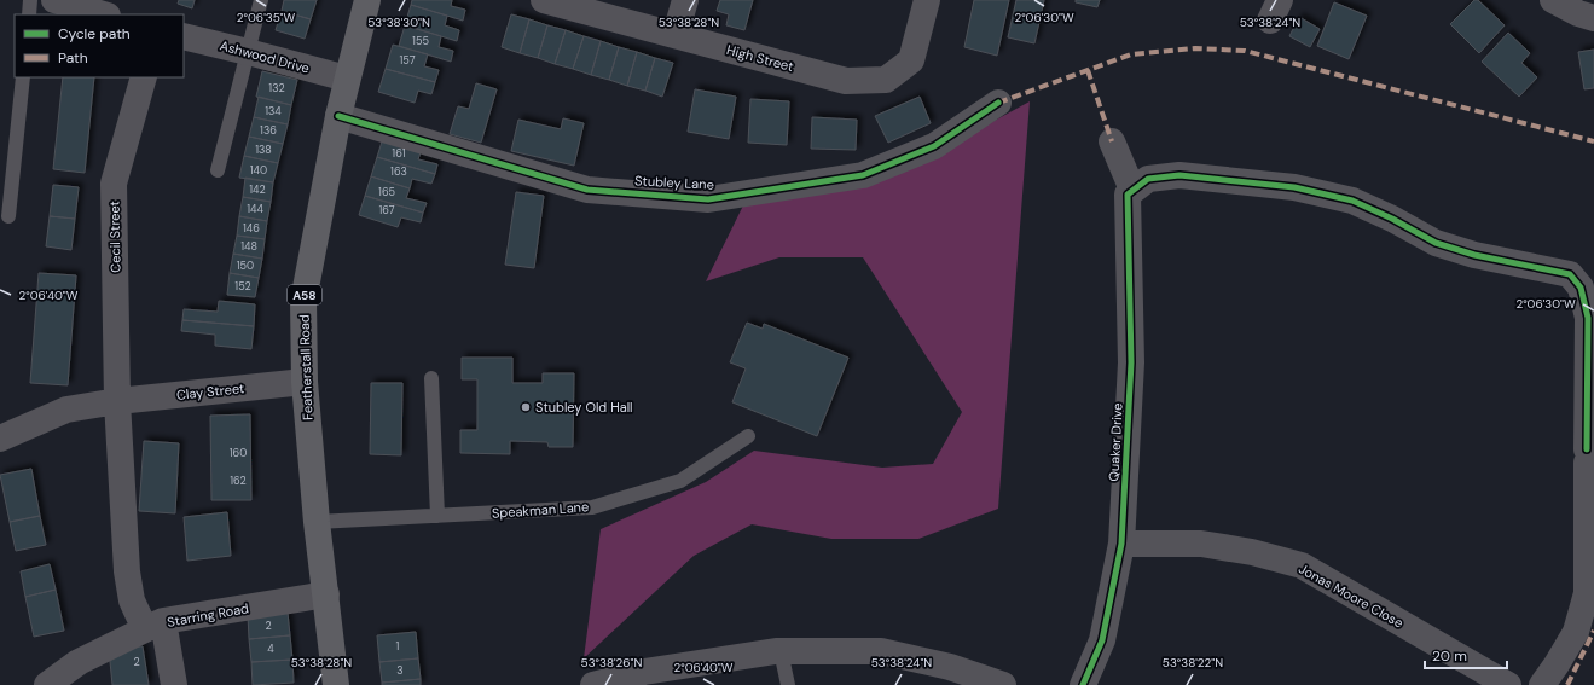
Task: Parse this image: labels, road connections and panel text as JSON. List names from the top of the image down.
{
  "streets": {
    "highway": ["A58", "Featherstall Road"],
    "street": [
      "Ashwood Drive",
      "High Street",
      "Stubley Lane",
      "Cecil Street",
      "Clay Street",
      "Quaker Drive",
      "Jonas Moore Close",
      "Starring Road"
    ],
    "lane": ["Speakman Lane"]
  },
  "crossings": [
    ["Ashwood Drive", "Featherstall Road"],
    ["Stubley Lane", "Featherstall Road"],
    ["Cecil Street", "Clay Street"],
    ["Cecil Street", "Starring Road"],
    ["A58", "Featherstall Road"],
    ["A58", "Starring Road"],
    ["Featherstall Road", "Clay Street"],
    ["Featherstall Road", "Speakman Lane"],
    ["Featherstall Road", "Starring Road"],
    ["Quaker Drive", "Jonas Moore Close"]
  ],
  "places": ["Stubley Old Hall"],
  "house_numbers": [
    "155",
    "157",
    "132",
    "134",
    "136",
    "138",
    "161",
    "140",
    "163",
    "142",
    "165",
    "144",
    "167",
    "146",
    "148",
    "150",
    "152",
    "160",
    "162",
    "2",
    "1",
    "4",
    "2",
    "3"
  ],
  "legend": ["Cycle path", "Path"],
  "scale_bar": "20 m",
  "coordinates": [
    "2°06'35\"W",
    "2°06'30\"W",
    "53°38'30\"N",
    "53°38'28\"N",
    "53°38'24\"N",
    "2°06'40\"W",
    "53°38'26\"N",
    "53°38'22\"N"
  ]
}
